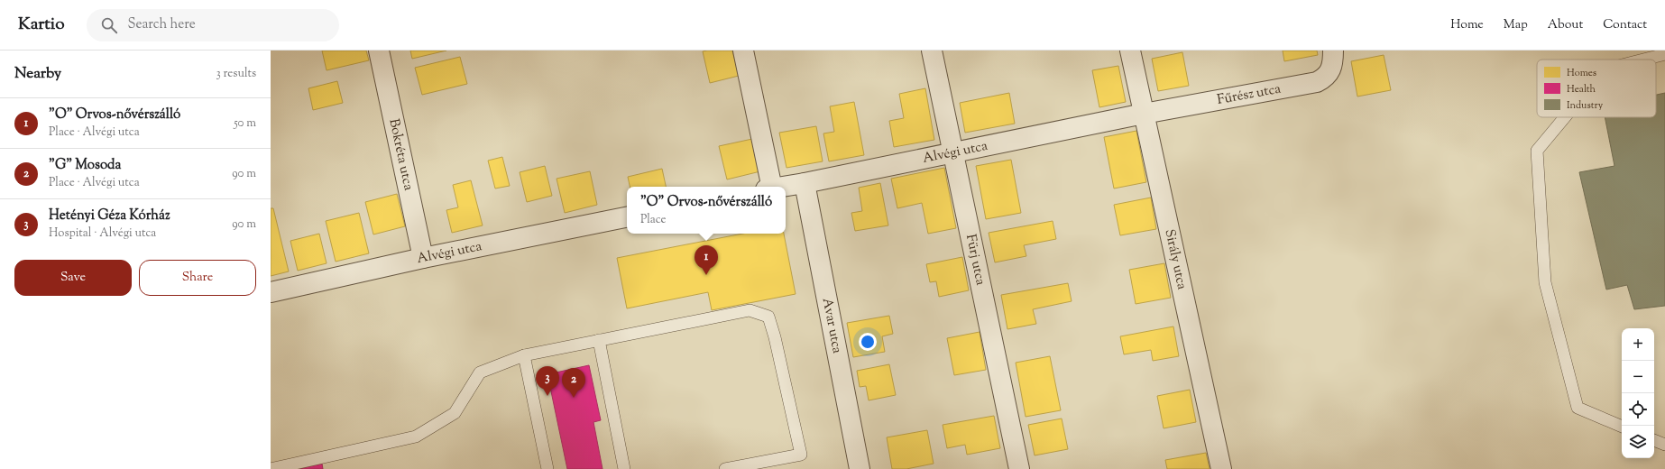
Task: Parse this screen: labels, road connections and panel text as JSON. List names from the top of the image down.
{
  "streets": {
    "street": [
      "Fűrész utca",
      "Alvégi utca",
      "Bokréta utca",
      "Fürj utca",
      "Sirály utca",
      "Avar utca"
    ]
  },
  "crossings": [
    ["Fűrész utca", "Alvégi utca"],
    ["Fűrész utca", "Sirály utca"],
    ["Alvégi utca", "Bokréta utca"],
    ["Alvégi utca", "Fürj utca"],
    ["Alvégi utca", "Sirály utca"],
    ["Alvégi utca", "Avar utca"]
  ],
  "legend": ["Homes", "Health", "Industry"],
  "page": {
    "header": "Kartio",
    "search": "Search here",
    "nav": [
      "Home",
      "Map",
      "About",
      "Contact"
    ],
    "heading": ["Nearby", "3 results"],
    "list": [
      {
        "mark": "1",
        "name": "\"O\" Orvos-nővérszálló",
        "note": "Place · Alvégi utca",
        "value": "50 m"
      },
      {
        "mark": "2",
        "name": "\"G\" Mosoda",
        "note": "Place · Alvégi utca",
        "value": "90 m"
      },
      {
        "mark": "3",
        "name": "Hetényi Géza Kórház",
        "note": "Hospital · Alvégi utca",
        "value": "90 m"
      }
    ],
    "popup": ["\"O\" Orvos-nővérszálló", "Place"],
    "pins": ["1", "3", "2"],
    "buttons": ["Save", "Share"],
    "map_buttons": ["+", "−"]
  }
}
